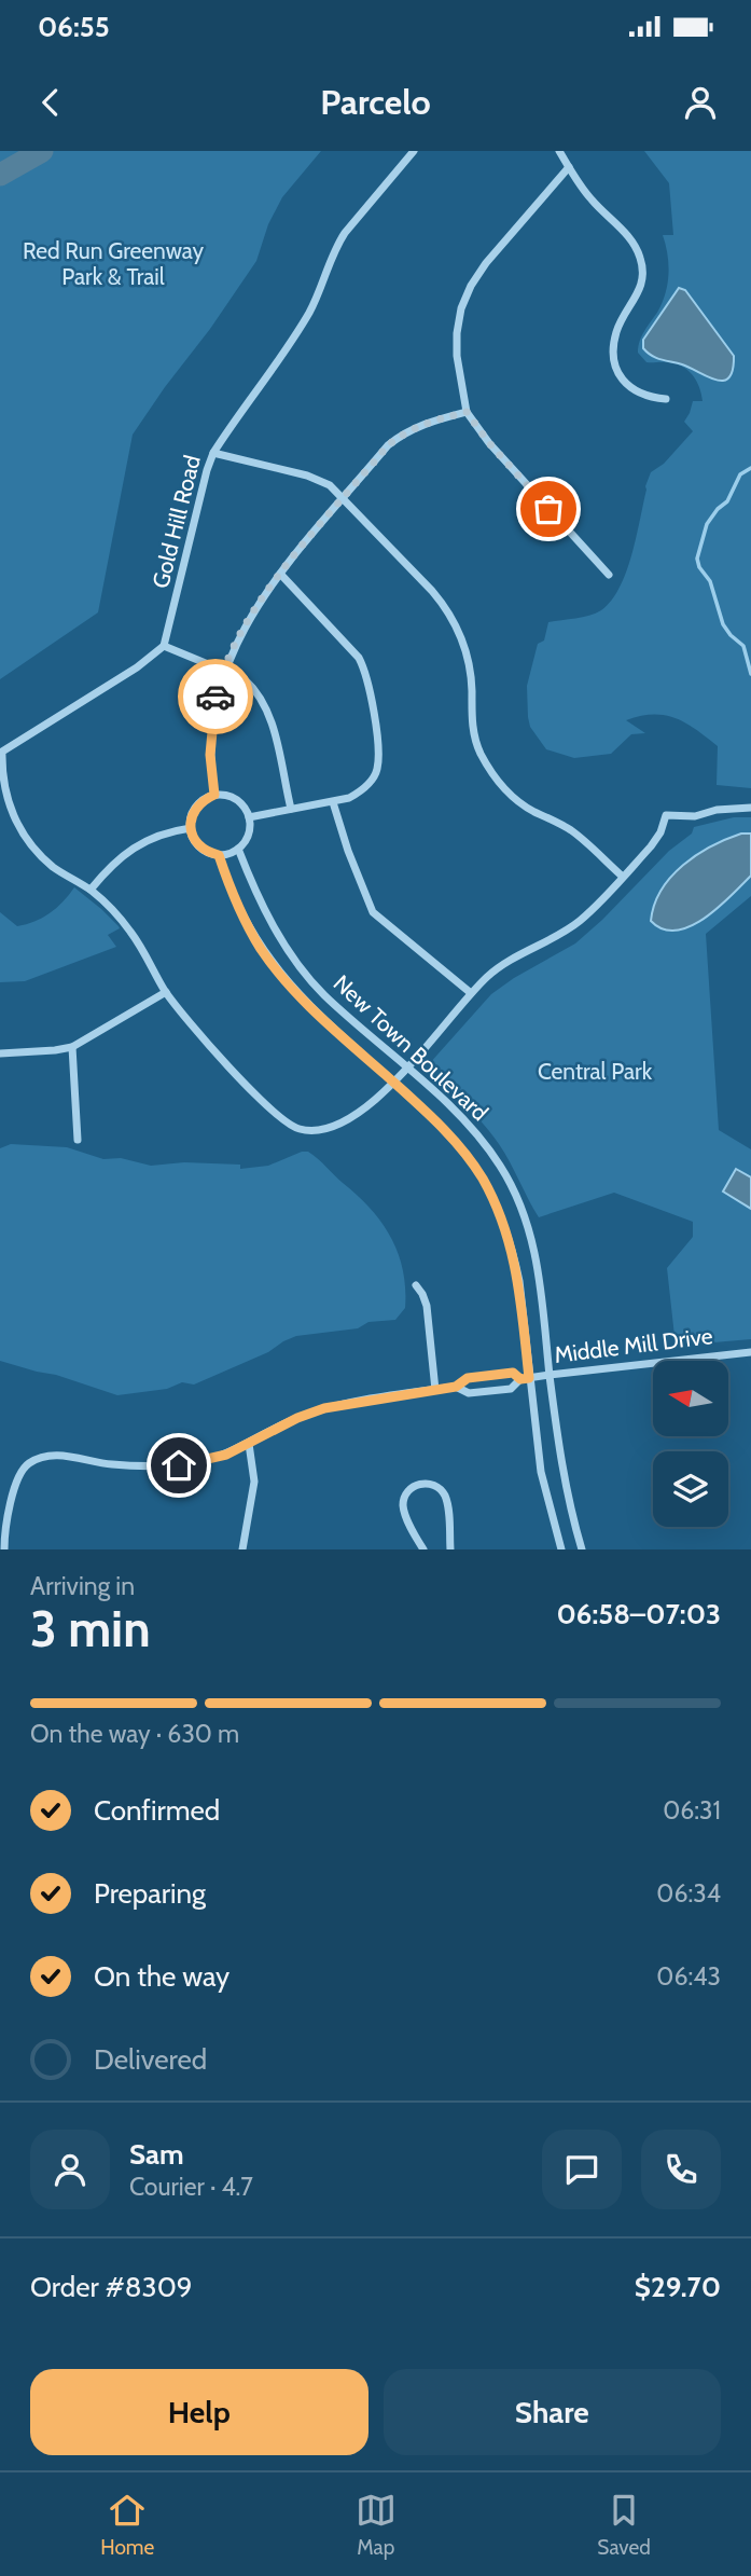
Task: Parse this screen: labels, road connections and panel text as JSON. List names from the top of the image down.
{
  "streets": {
    "street": ["Gold Hill Road", "New Town Boulevard", "Middle Mill Drive"]
  },
  "crossings": [
    ["New Town Boulevard", "Middle Mill Drive"]
  ],
  "parks": ["Red Run Greenway Park & Trail", "Central Park"],
  "north": "left",
  "page": {
    "status": "06:55",
    "header": "Parcelo",
    "heading": ["3 min", "Arriving in", "06:58–07:03"],
    "panel": [
      "Sam",
      "Courier · 4.7",
      "Order #8309",
      "$29.70"
    ],
    "bar": "On the way · 630 m",
    "list": [
      ["Confirmed", "06:31"],
      ["Preparing", "06:34"],
      ["On the way", "06:43"],
      "Delivered"
    ],
    "buttons": ["Help", "Share"],
    "tabs": ["Home", "Map", "Saved"]
  }
}
